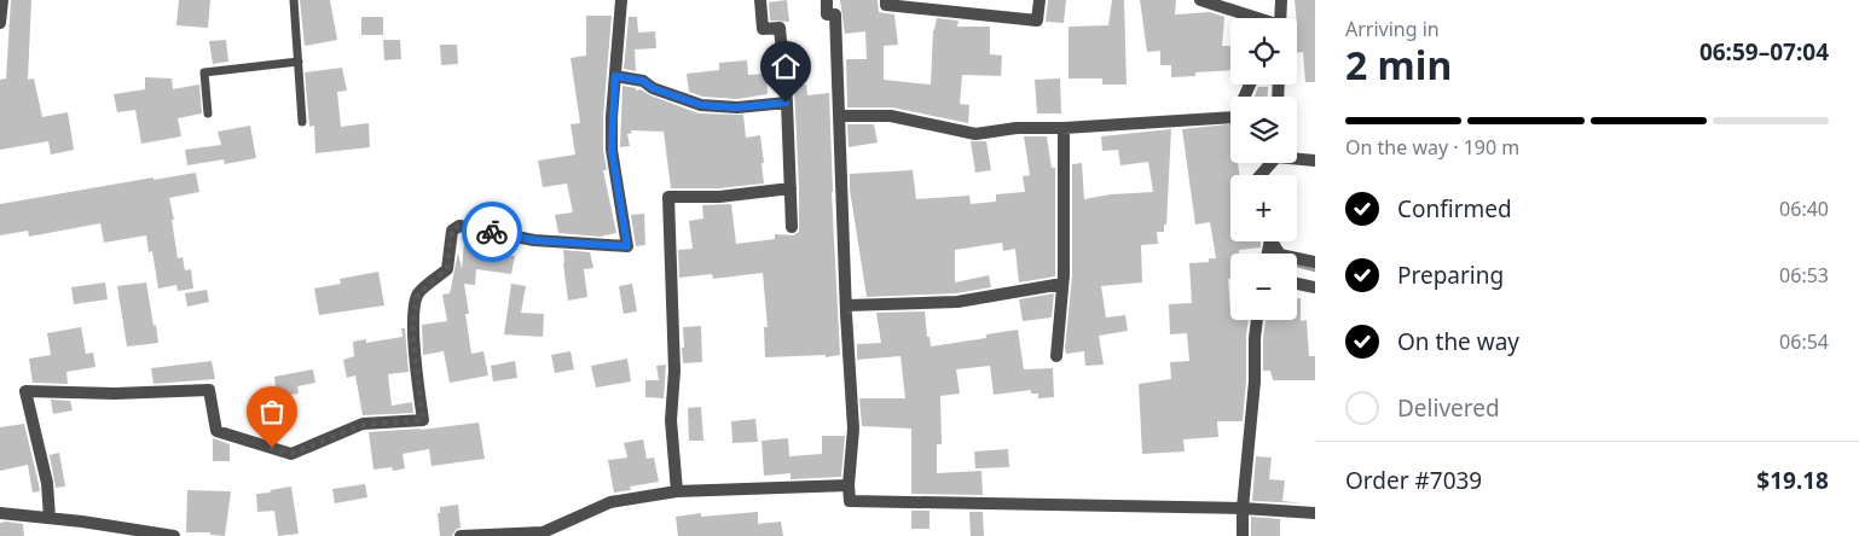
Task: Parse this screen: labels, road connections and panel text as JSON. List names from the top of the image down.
{
  "page": {
    "heading": ["2 min", "Arriving in", "06:59–07:04"],
    "panel": ["Order #7039", "$19.18"],
    "map_buttons": ["+", "−"],
    "bar": "On the way · 190 m",
    "list": [
      ["Confirmed", "06:40"],
      ["Preparing", "06:53"],
      ["On the way", "06:54"],
      "Delivered"
    ]
  }
}
